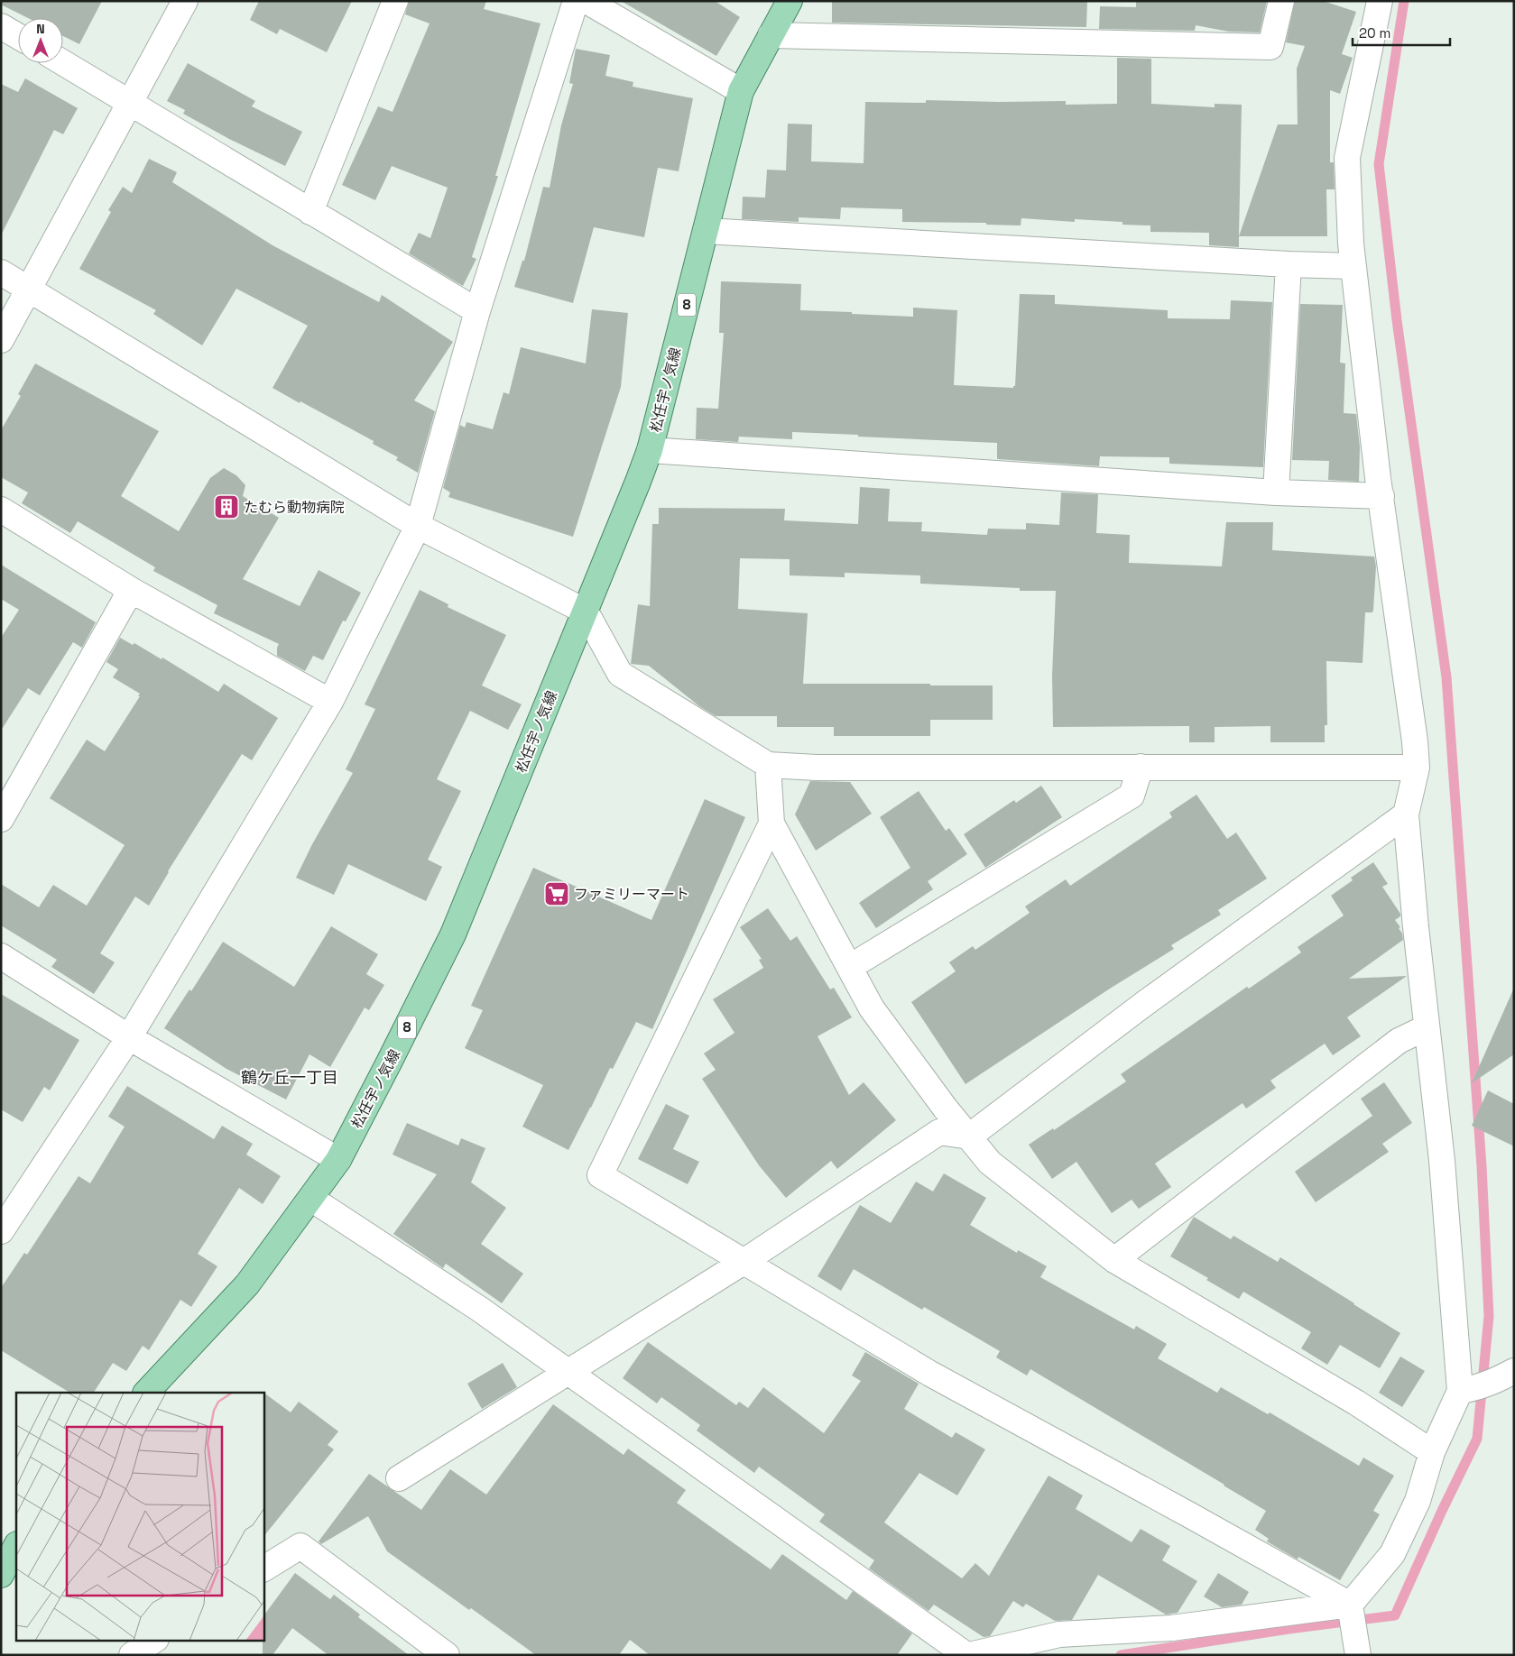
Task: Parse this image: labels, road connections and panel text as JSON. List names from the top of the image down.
{
  "streets": {
    "main road": ["8", "松任宇ノ気線"]
  },
  "districts": ["鶴ケ丘一丁目"],
  "places": {
    "building": ["たむら動物病院"],
    "supermarket": ["ファミリーマート"]
  },
  "scale_bar": "20 m",
  "north": "top"
}
